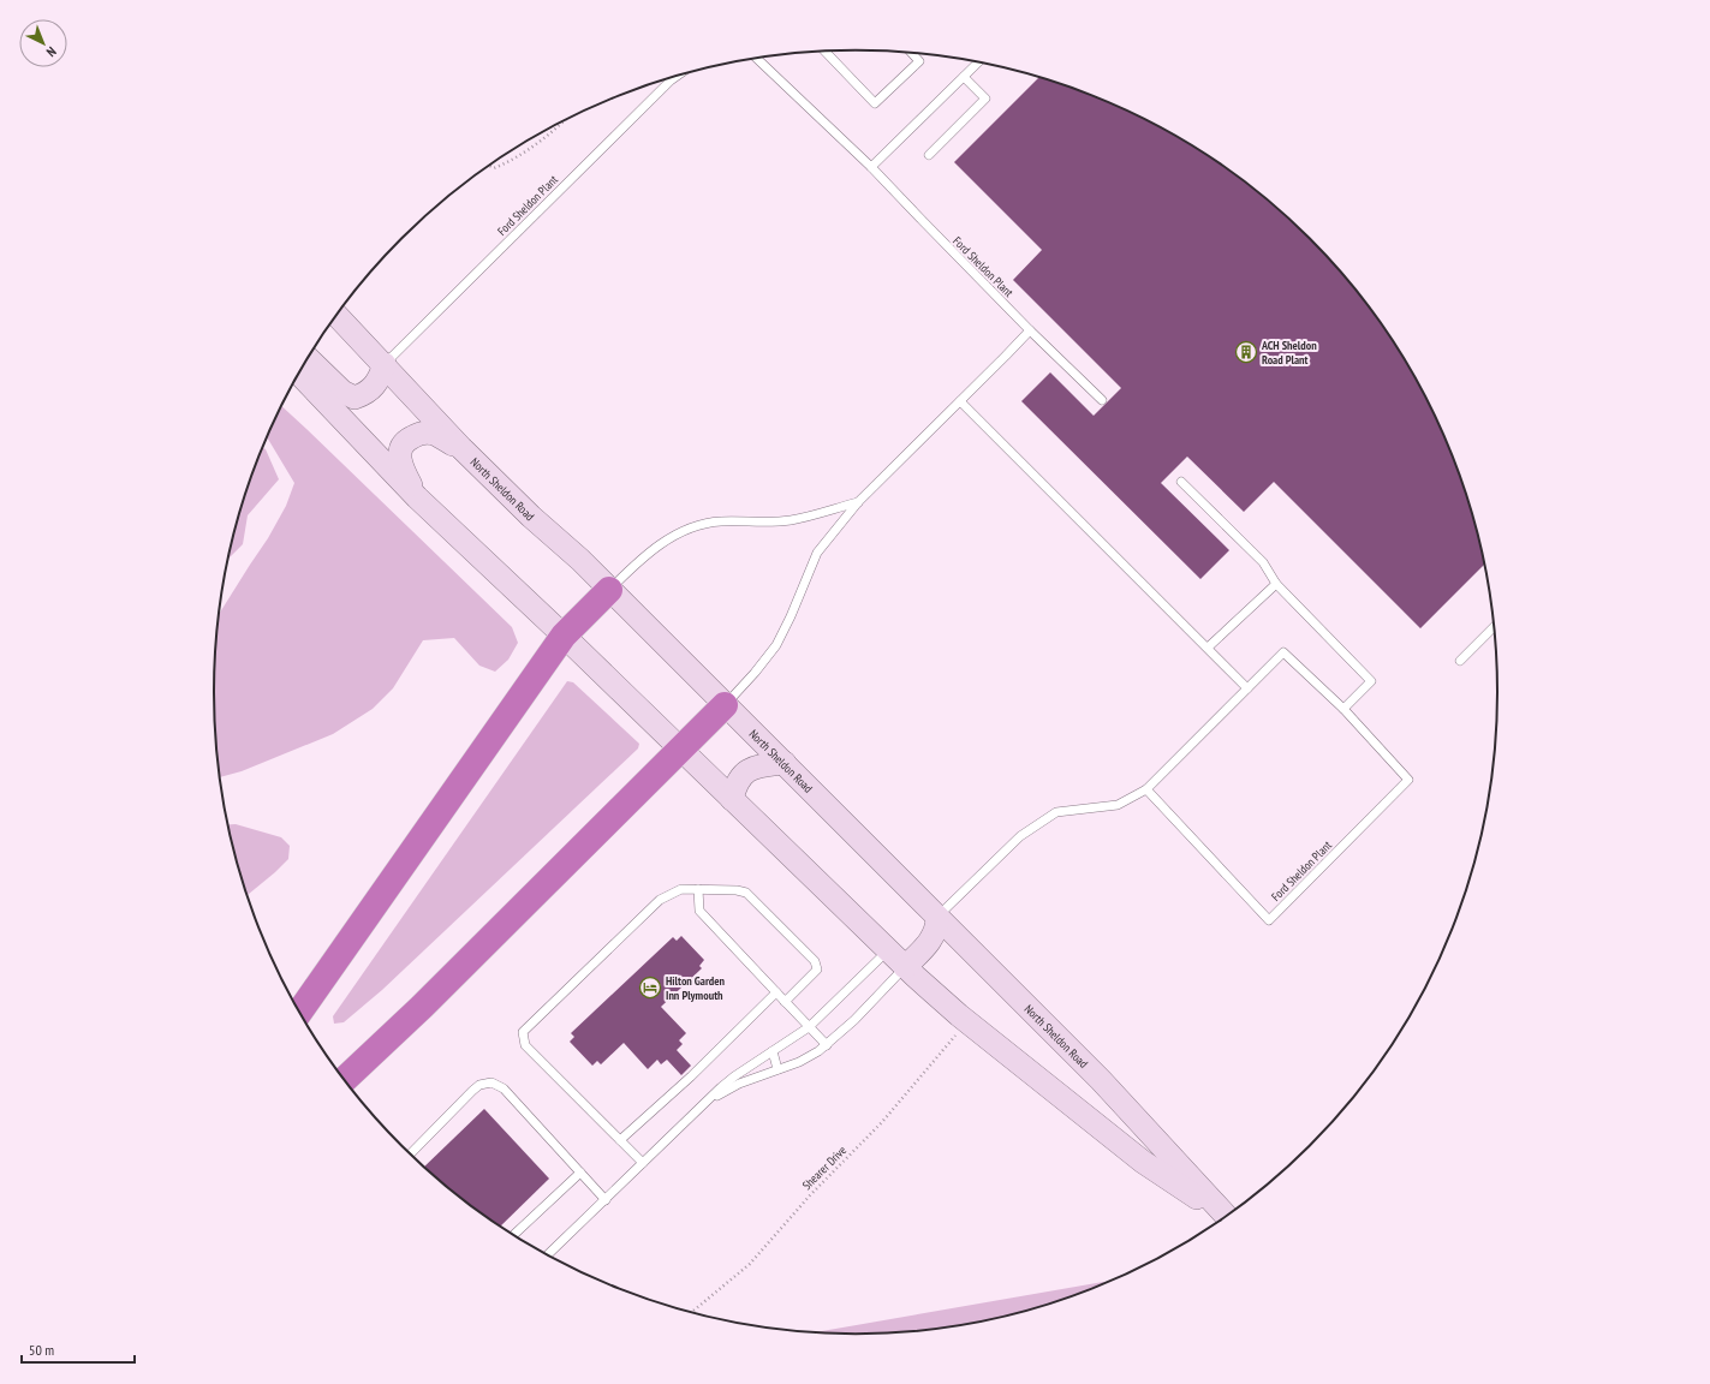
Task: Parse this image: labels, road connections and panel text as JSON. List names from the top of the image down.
{
  "streets": {
    "main road": ["North Sheldon Road"],
    "lane": ["Ford Sheldon Plant"],
    "path": ["Shearer Drive"]
  },
  "crossings": [
    ["Ford Sheldon Plant", "North Sheldon Road"],
    ["North Sheldon Road", "Shearer Drive"]
  ],
  "places": {
    "building": ["ACH Sheldon Road Plant"],
    "hotel": ["Hilton Garden Inn Plymouth"]
  },
  "scale_bar": "50 m",
  "north": "bottom right"
}
